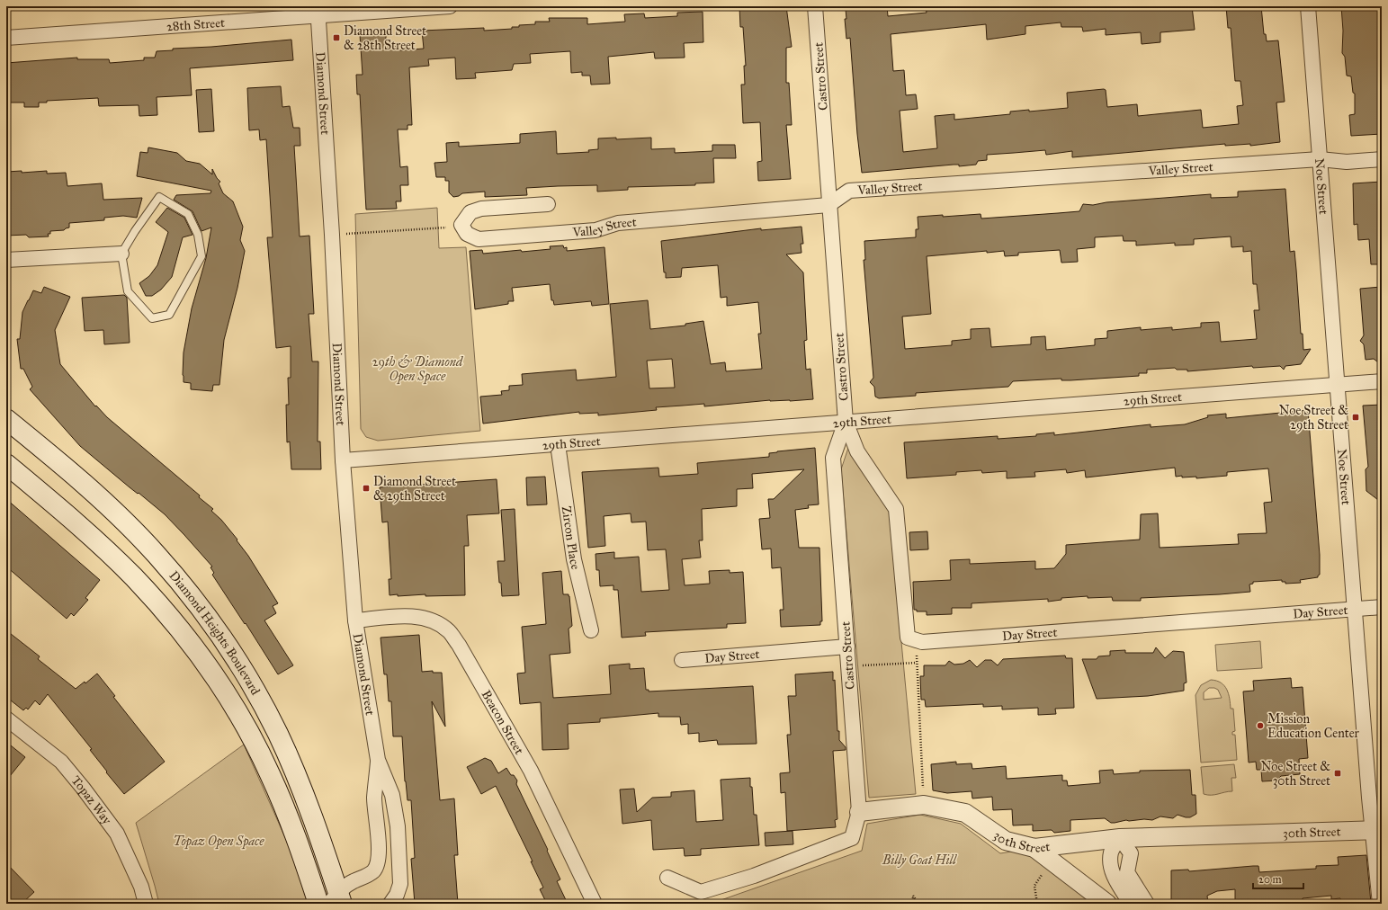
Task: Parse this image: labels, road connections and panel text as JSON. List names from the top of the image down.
{
  "streets": {
    "main road": ["Diamond Heights Boulevard"],
    "street": [
      "28th Street",
      "Castro Street",
      "Diamond Street",
      "Valley Street",
      "Noe Street",
      "29th Street",
      "Zircon Place",
      "Day Street",
      "Beacon Street",
      "Topaz Way",
      "30th Street"
    ]
  },
  "crossings": [
    ["28th Street", "Diamond Street"],
    ["Castro Street", "Valley Street"],
    ["Castro Street", "29th Street"],
    ["Castro Street", "Day Street"],
    ["Castro Street", "30th Street"],
    ["Diamond Street", "29th Street"],
    ["Diamond Street", "Diamond Heights Boulevard"],
    ["Diamond Street", "Beacon Street"],
    ["Valley Street", "Noe Street"],
    ["Noe Street", "29th Street"],
    ["Noe Street", "Day Street"],
    ["Noe Street", "30th Street"],
    ["29th Street", "Zircon Place"]
  ],
  "parks": ["29th & Diamond Open Space", "Topaz Open Space", "Billy Goat Hill"],
  "places": {
    "transit": [
      "Diamond Street & 28th Street",
      "Noe Street & 29th Street",
      "Diamond Street & 29th Street",
      "Noe Street & 30th Street"
    ],
    "other": ["Mission Education Center"]
  },
  "scale_bar": "20 m"
}
